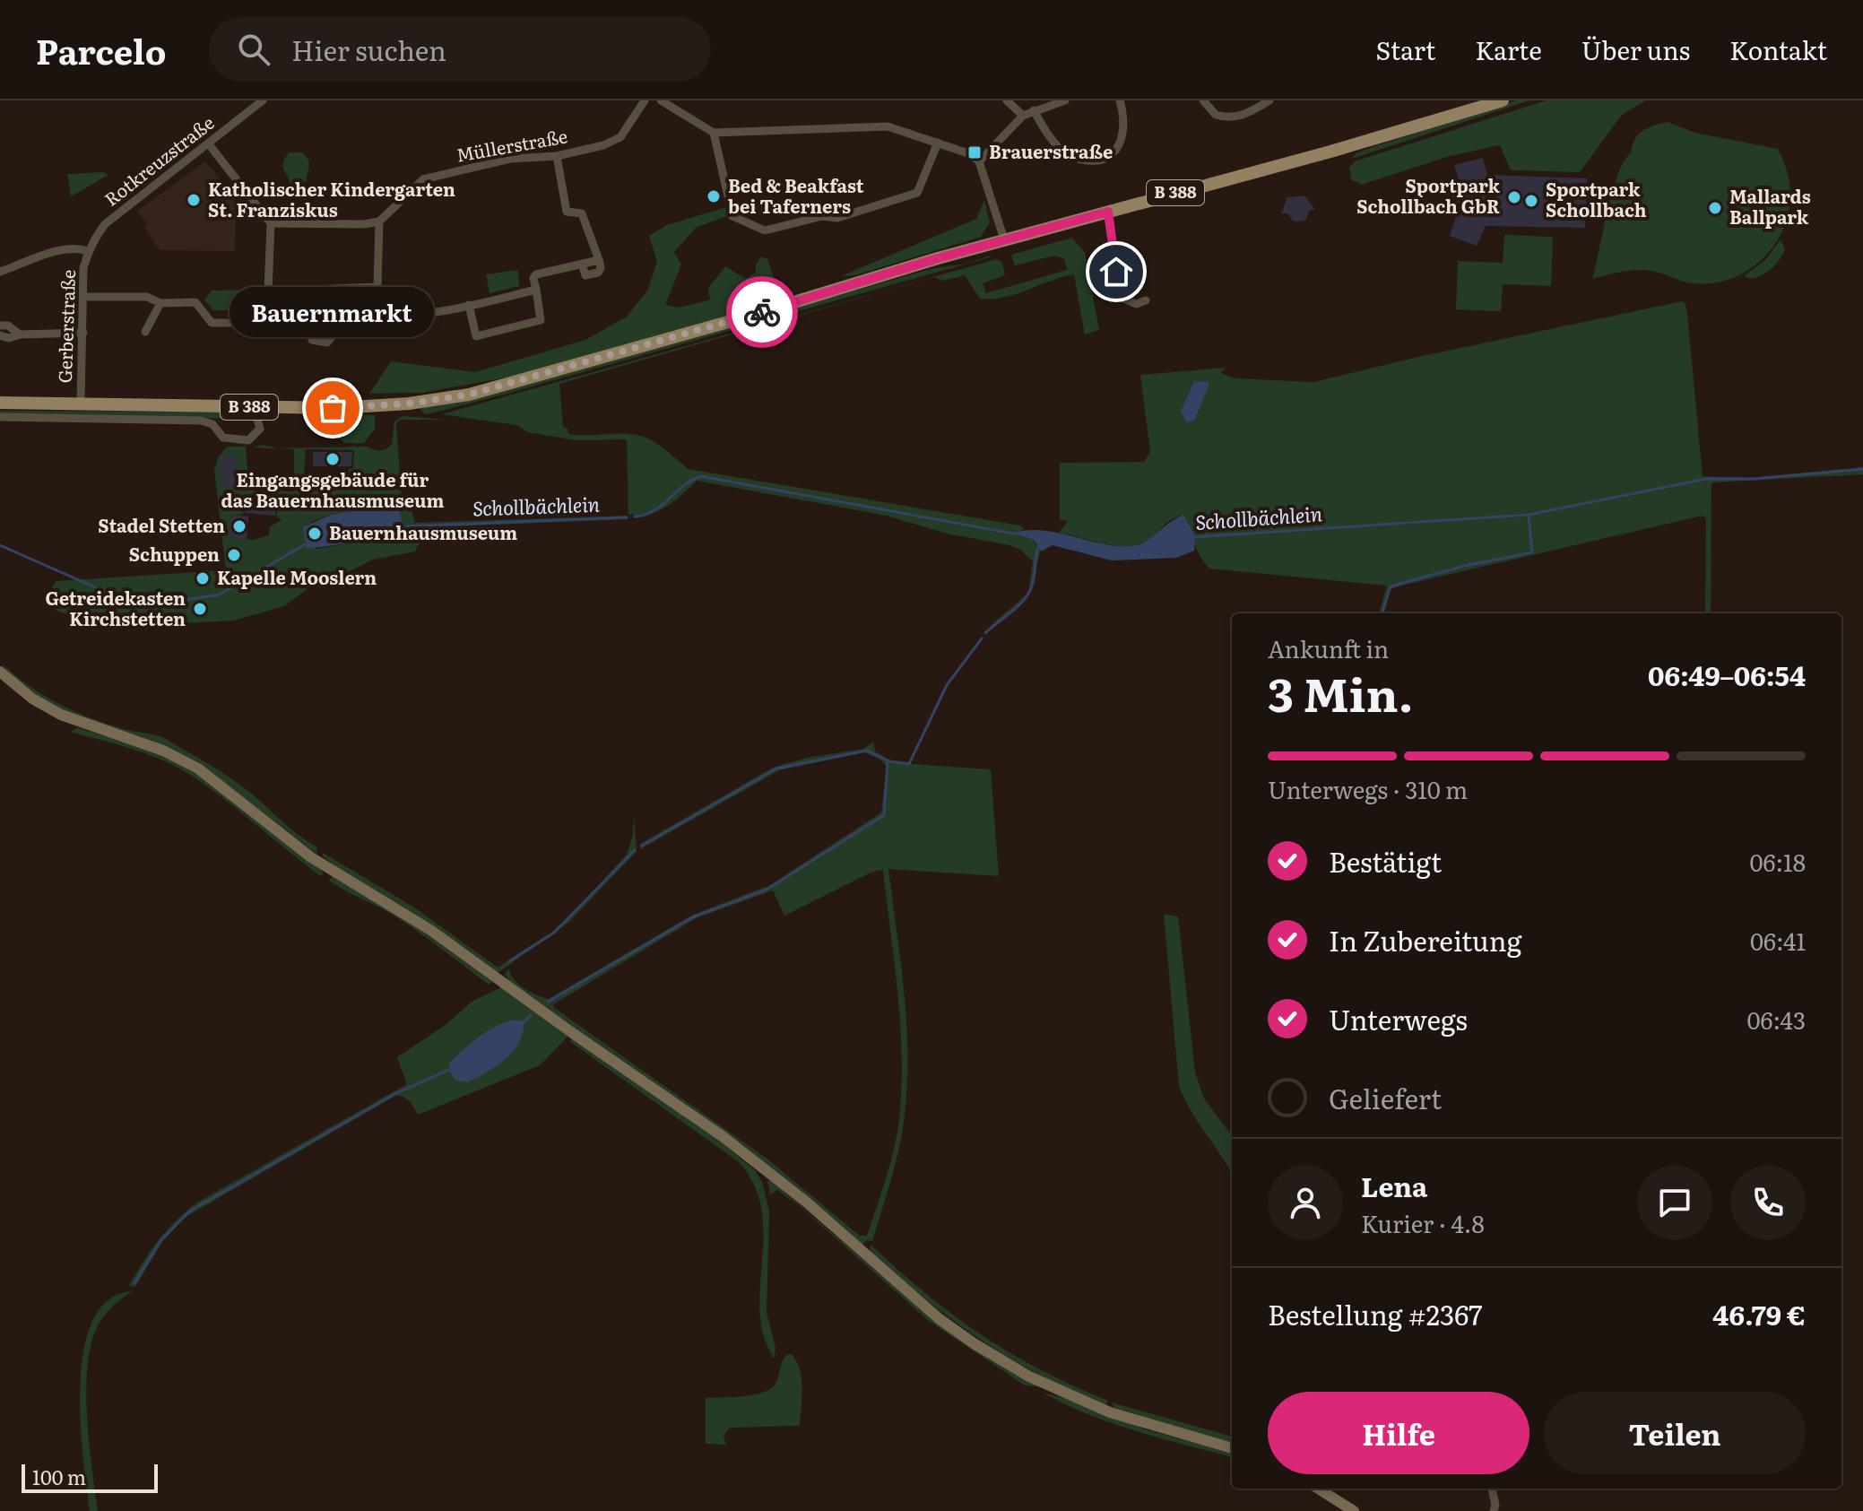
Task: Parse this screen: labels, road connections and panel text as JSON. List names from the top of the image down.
{
  "streets": {
    "main road": ["B 388"],
    "street": ["Müllerstraße", "Rotkreuzstraße", "Gerberstraße"]
  },
  "crossings": [
    ["Rotkreuzstraße", "Gerberstraße"],
    ["B 388", "Gerberstraße"]
  ],
  "water": ["Schollbächlein"],
  "places": {
    "transit": ["Brauerstraße"],
    "other": [
      "Bed & Beakfast bei Taferners",
      "Sportpark Schollbach GbR",
      "Katholischer Kindergarten St. Franziskus",
      "Sportpark Schollbach",
      "Mallards Ballpark",
      "Bauernmarkt",
      "Eingangsgebäude für das Bauernhausmuseum",
      "Stadel Stetten",
      "Bauernhausmuseum",
      "Schuppen",
      "Kapelle Mooslern",
      "Getreidekasten Kirchstetten"
    ]
  },
  "scale_bar": "100 m",
  "page": {
    "header": "Parcelo",
    "search": "Hier suchen",
    "nav": [
      "Start",
      "Karte",
      "Über uns",
      "Kontakt"
    ],
    "bubble": "Bauernmarkt",
    "heading": ["3 Min.", "Ankunft in", "06:49–06:54"],
    "panel": [
      "Lena",
      "Kurier · 4.8",
      "Bestellung #2367",
      "46.79 €"
    ],
    "bar": "Unterwegs · 310 m",
    "list": [
      ["Bestätigt", "06:18"],
      ["In Zubereitung", "06:41"],
      ["Unterwegs", "06:43"],
      "Geliefert"
    ],
    "buttons": ["Hilfe", "Teilen"],
    "scale": "100 m"
  }
}
